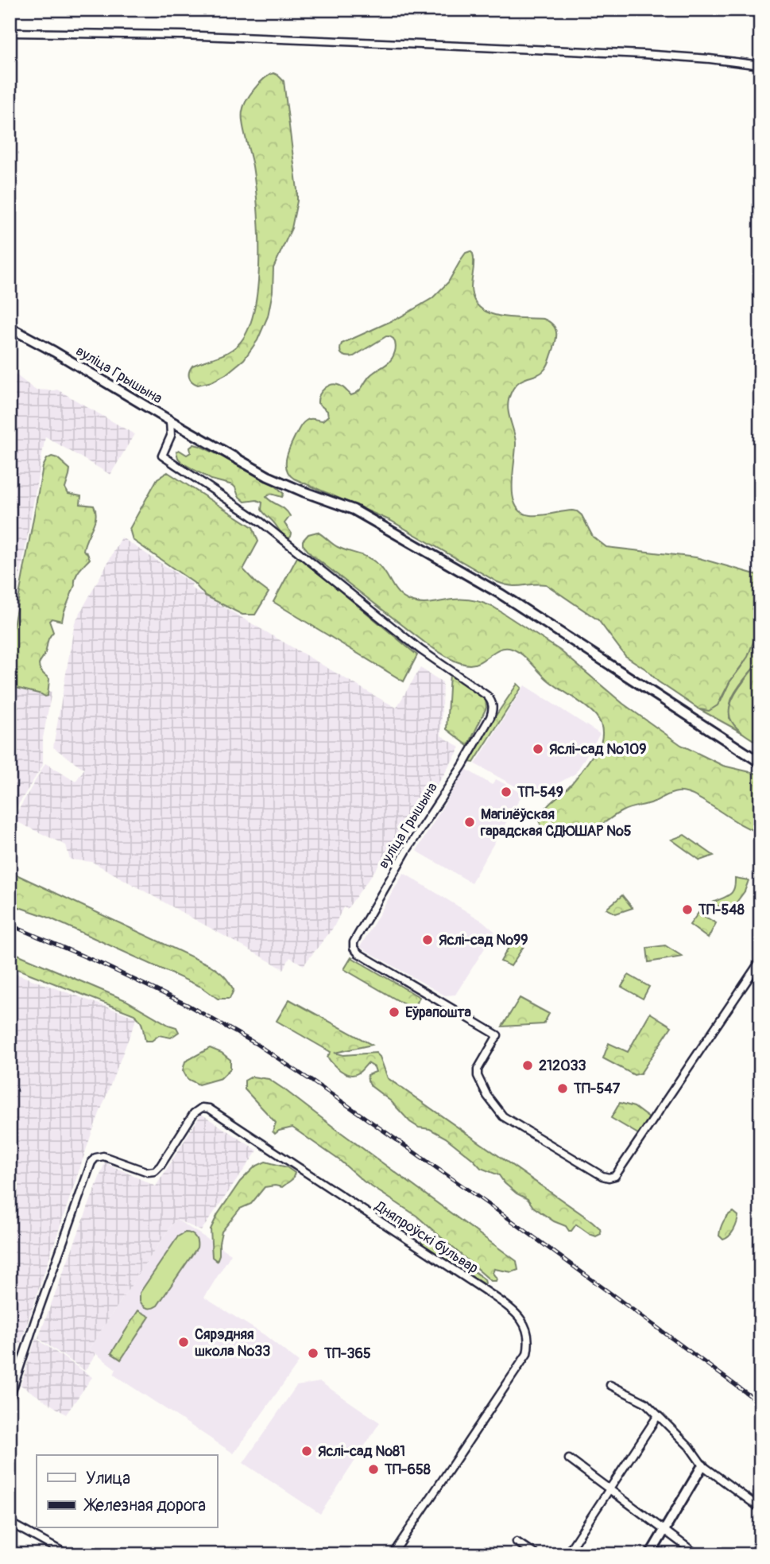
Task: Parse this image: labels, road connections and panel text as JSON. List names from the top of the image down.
{
  "streets": {
    "street": ["вуліца Грышына", "Дняпроўскі бульвар"]
  },
  "places": [
    "Яслі-сад №109",
    "ТП-549",
    "Магілёўская гарадская СДЮШАР №5",
    "ТП-548",
    "Яслі-сад №99",
    "Еўрапошта",
    "212033",
    "ТП-547",
    "Сярэдняя школа №33",
    "ТП-365",
    "Яслі-сад №81",
    "ТП-658"
  ],
  "legend": ["Улица", "Железная дорога"]
}
